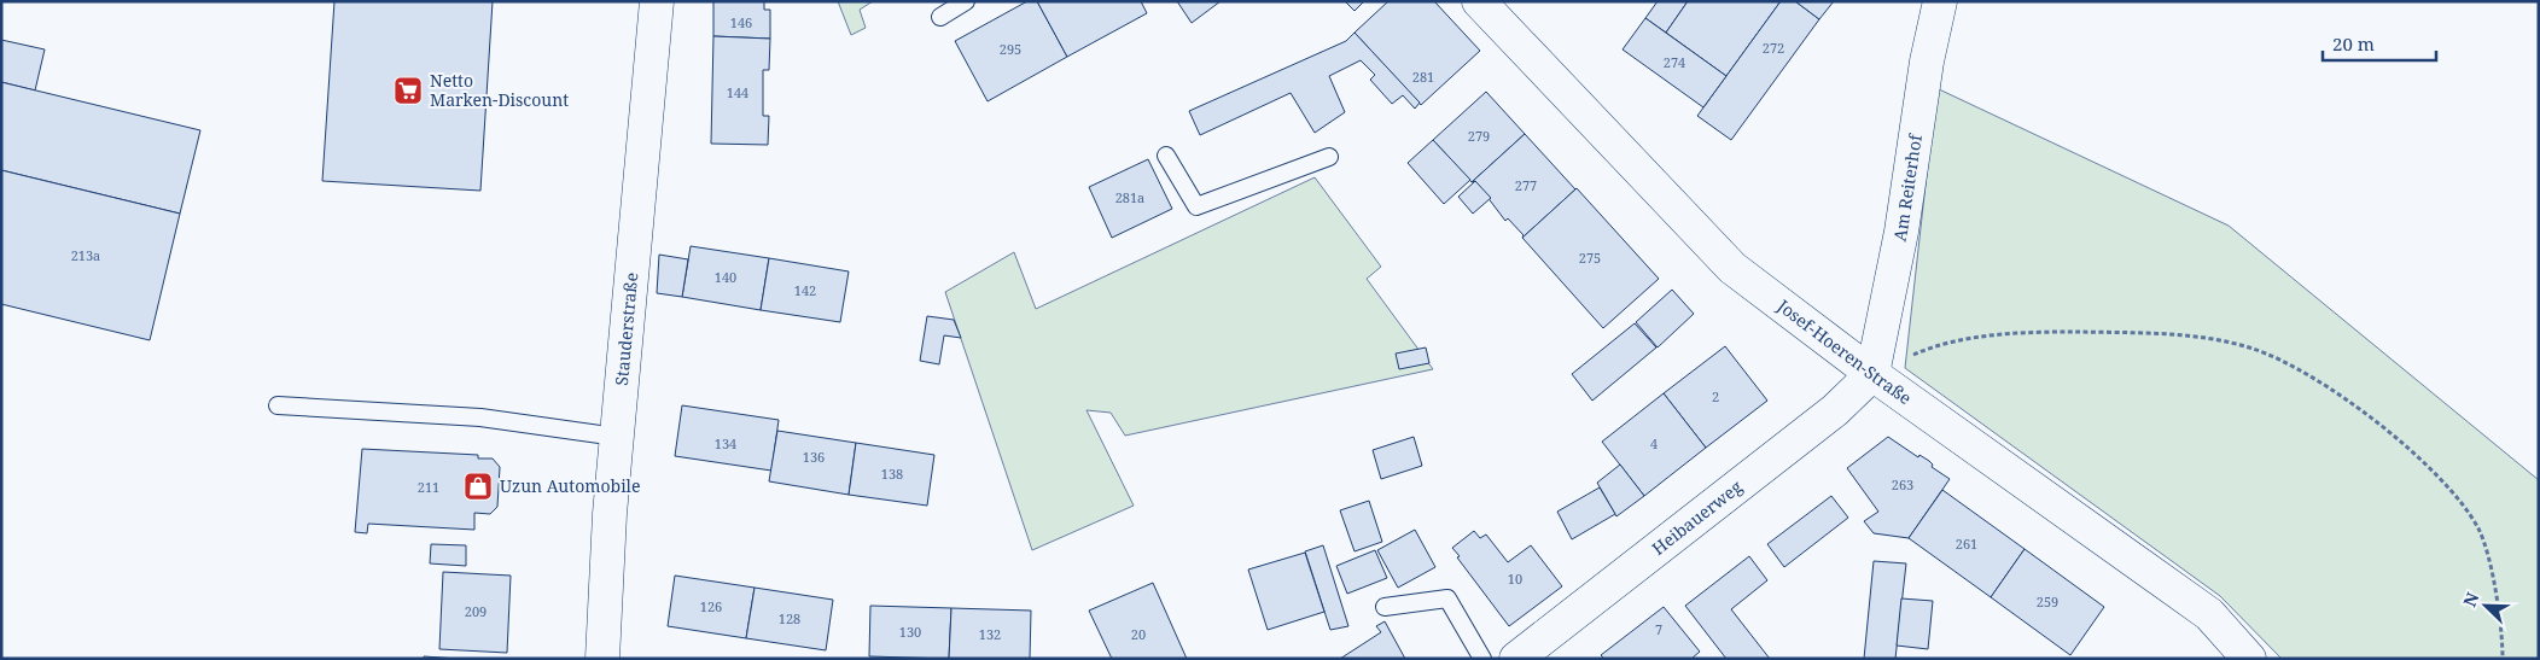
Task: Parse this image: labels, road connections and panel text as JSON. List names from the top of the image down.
{
  "streets": {
    "street": [
      "Am Reiterhof",
      "Stauderstraße",
      "Josef-Hoeren-Straße",
      "Heibauerweg"
    ]
  },
  "crossings": [
    ["Am Reiterhof", "Josef-Hoeren-Straße"],
    ["Am Reiterhof", "Heibauerweg"],
    ["Josef-Hoeren-Straße", "Heibauerweg"]
  ],
  "places": {
    "supermarket": ["Netto Marken-Discount"],
    "shop": ["Uzun Automobile"]
  },
  "house_numbers": [
    "146",
    "272",
    "295",
    "274",
    "281",
    "144",
    "279",
    "277",
    "281a",
    "213a",
    "275",
    "140",
    "142",
    "2",
    "134",
    "4",
    "136",
    "138",
    "263",
    "211",
    "261",
    "10",
    "259",
    "126",
    "209",
    "128",
    "7",
    "130",
    "132",
    "20"
  ],
  "scale_bar": "20 m",
  "north": "top left"
}
